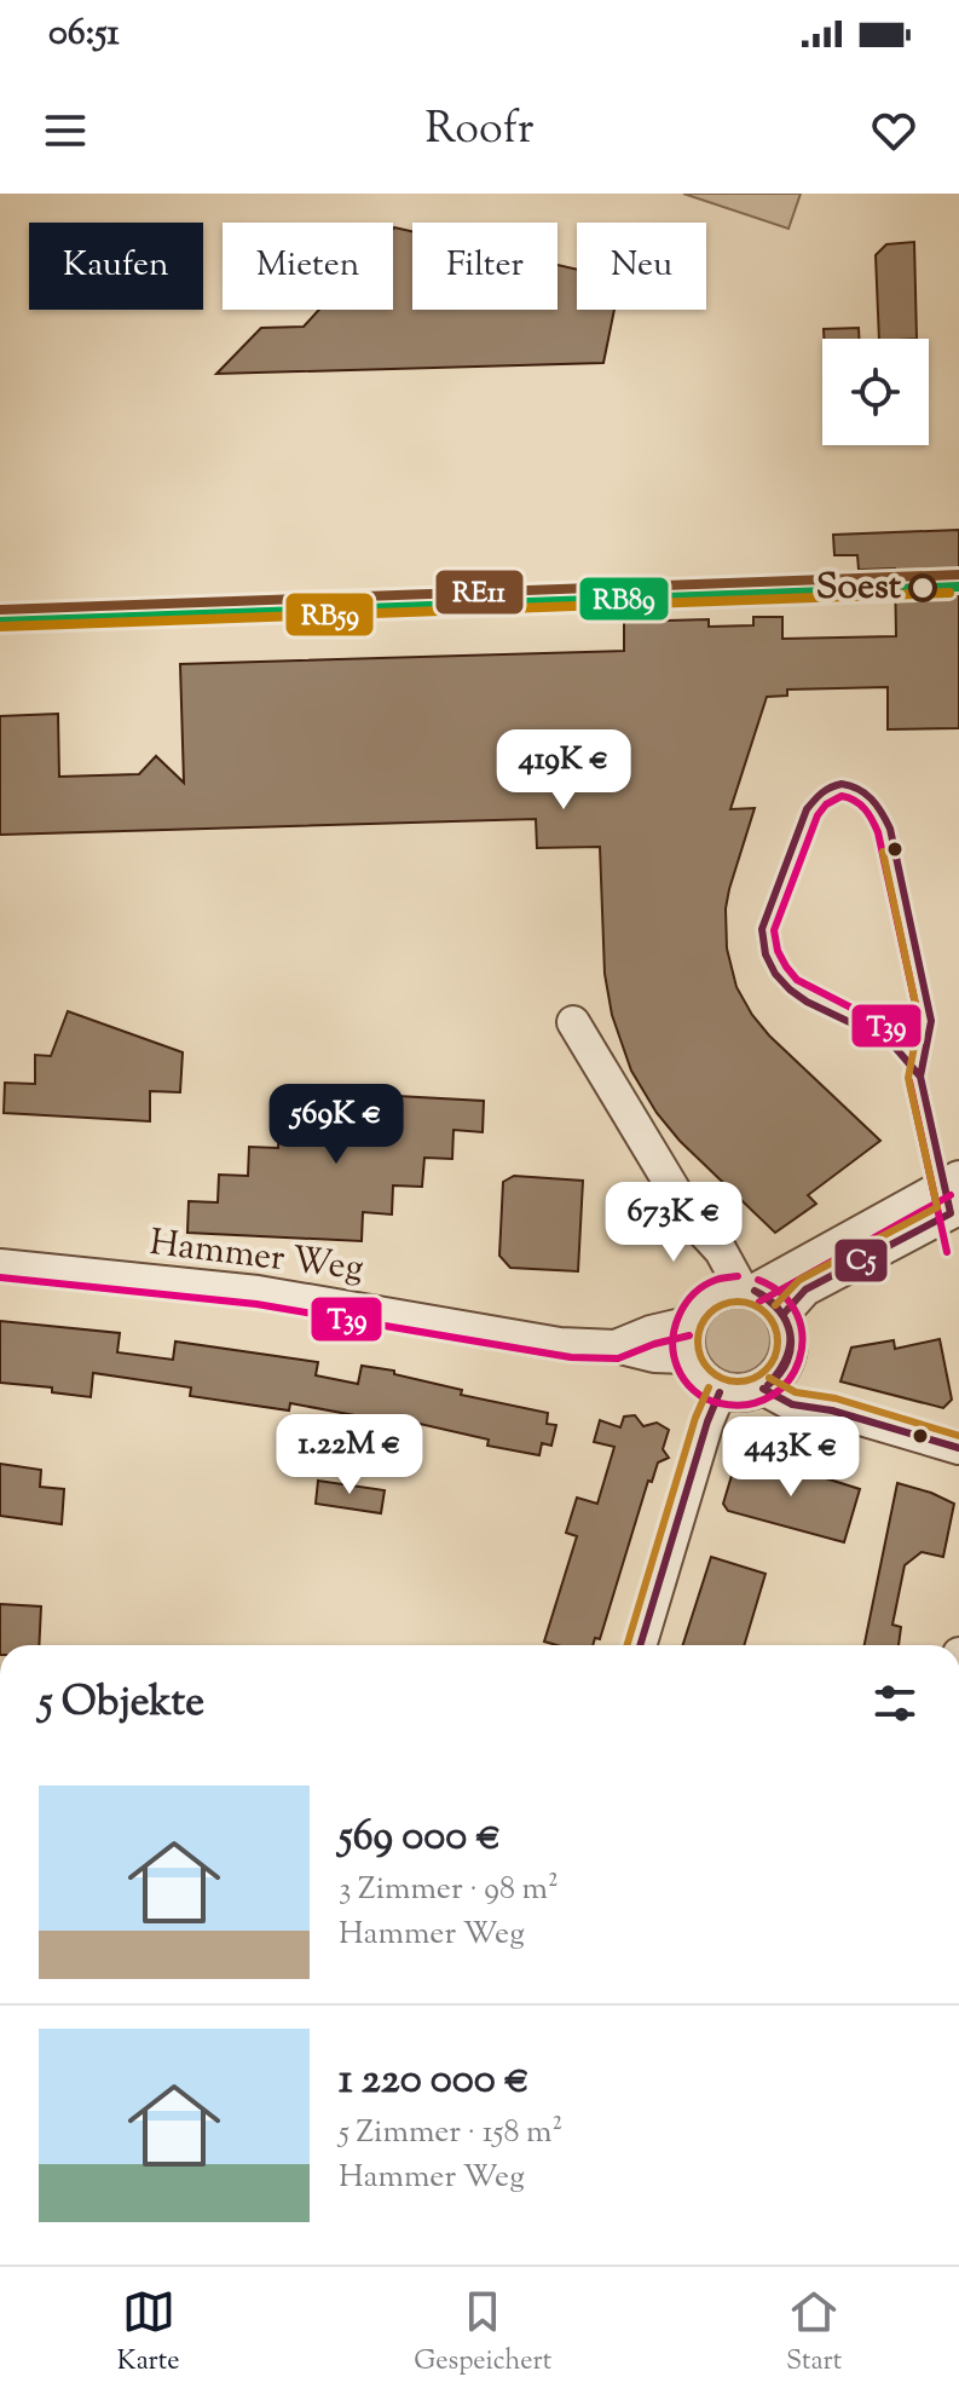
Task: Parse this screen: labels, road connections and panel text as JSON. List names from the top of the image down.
{
  "streets": {
    "street": ["Hammer Weg"]
  },
  "places": ["Soest"],
  "lines": [
    "transit line RE11",
    "transit line RB89",
    "transit line RB59",
    "transit line C5",
    "transit line T39"
  ],
  "page": {
    "status": "06:51",
    "header": "Roofr",
    "chip": [
      "Kaufen",
      "Mieten",
      "Filter",
      "Neu"
    ],
    "price": [
      "419K €",
      "569K €",
      "673K €",
      "1.22M €",
      "443K €"
    ],
    "heading": "5 Objekte",
    "list": [
      {
        "name": "569 000 €",
        "note": "3 Zimmer · 98 m² · Hammer Weg"
      },
      {
        "name": "1 220 000 €",
        "note": "5 Zimmer · 158 m² · Hammer Weg"
      }
    ],
    "tabs": ["Karte", "Gespeichert", "Start"]
  }
}
